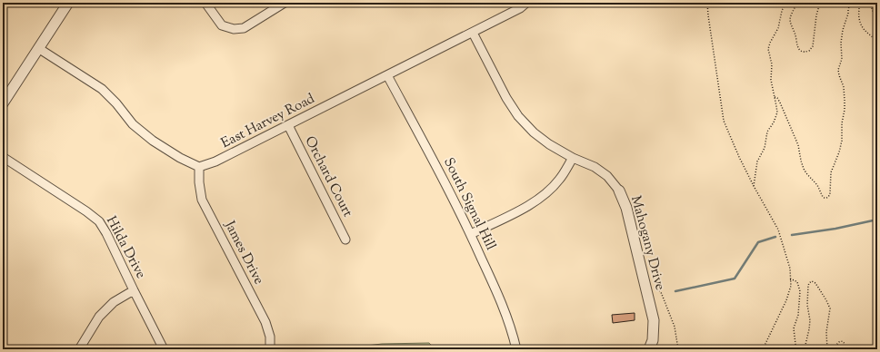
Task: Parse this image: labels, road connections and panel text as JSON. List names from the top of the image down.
{
  "streets": {
    "street": [
      "East Harvey Road",
      "Orchard Court",
      "South Signal Hill",
      "Mahogany Drive",
      "Hilda Drive",
      "James Drive"
    ]
  },
  "crossings": [
    ["East Harvey Road", "Orchard Court"],
    ["East Harvey Road", "South Signal Hill"],
    ["East Harvey Road", "Mahogany Drive"],
    ["East Harvey Road", "James Drive"]
  ]
}
